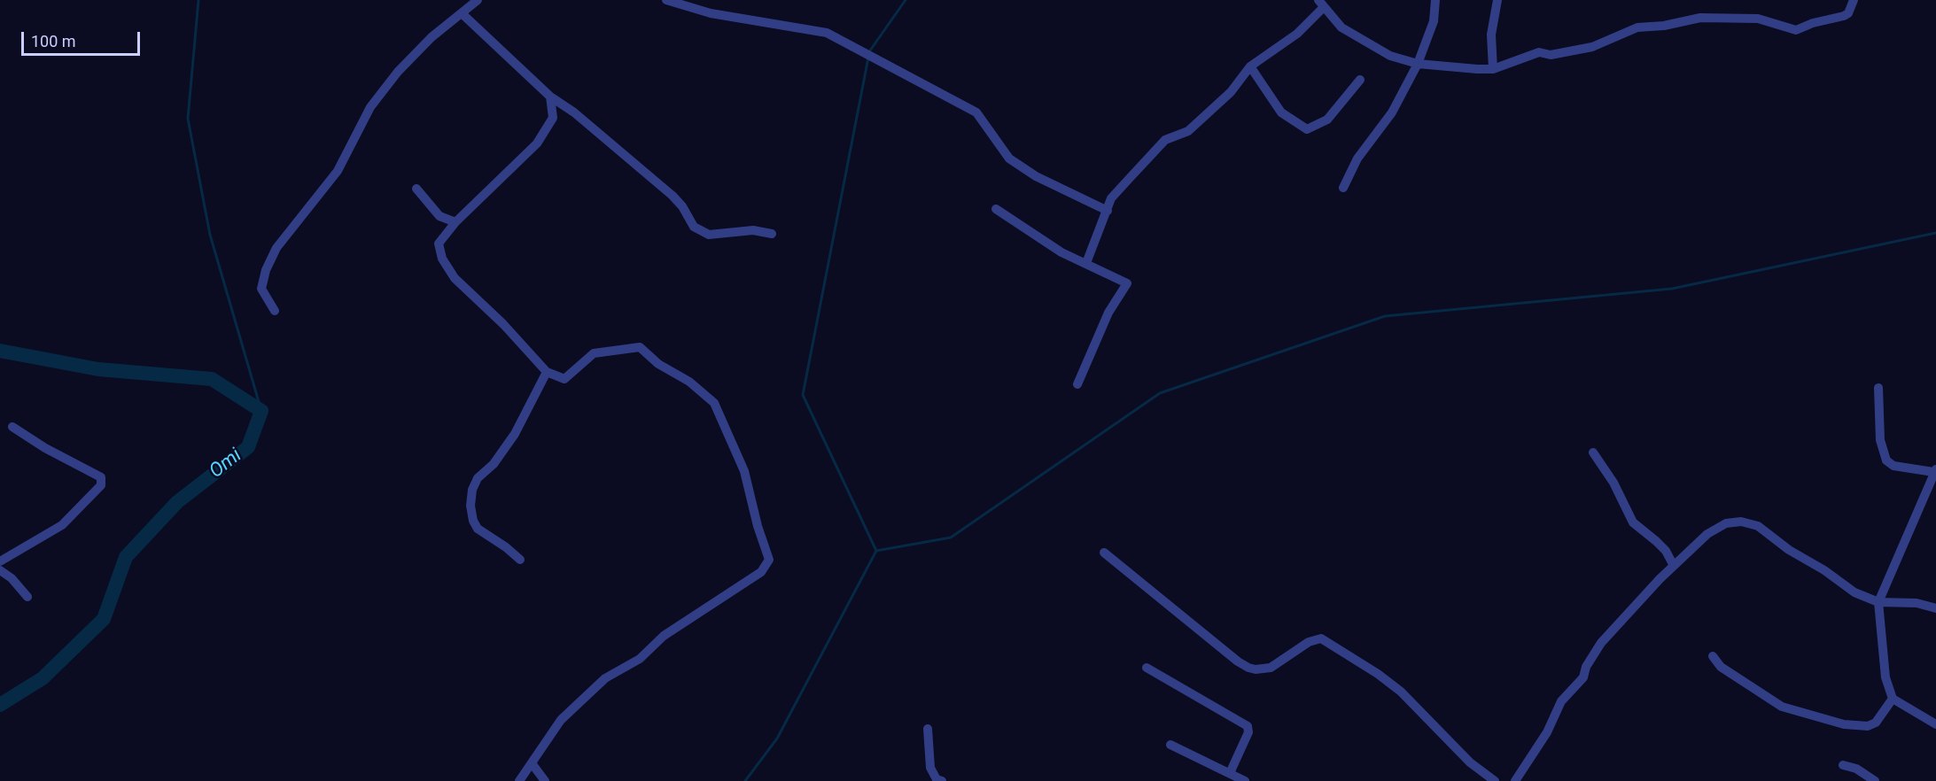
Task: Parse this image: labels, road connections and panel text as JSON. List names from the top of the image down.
{
  "water": ["Omi"],
  "scale_bar": "100 m"
}
